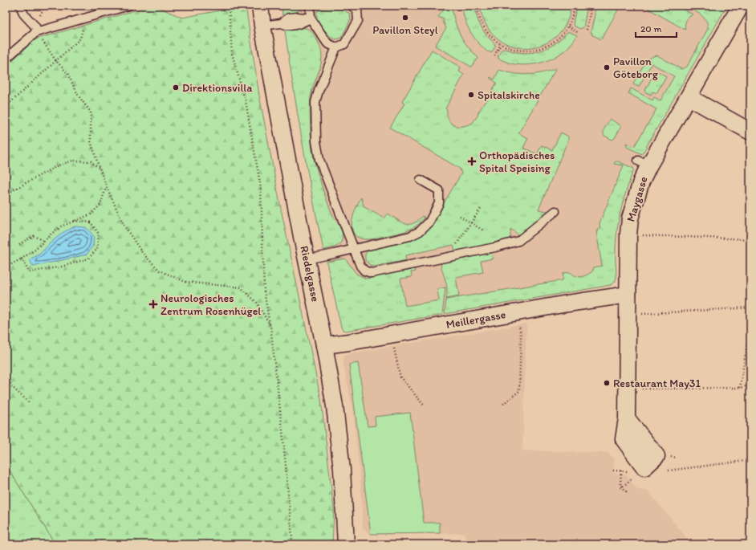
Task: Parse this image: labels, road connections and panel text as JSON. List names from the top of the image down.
{
  "streets": {
    "street": ["Maygasse", "Riedelgasse", "Meillergasse"]
  },
  "crossings": [
    ["Maygasse", "Meillergasse"],
    ["Riedelgasse", "Meillergasse"]
  ],
  "places": {
    "other": [
      "Pavillon Steyl",
      "Pavillon Göteborg",
      "Direktionsvilla",
      "Spitalskirche",
      "Restaurant May31"
    ],
    "health": ["Orthopädisches Spital Speising", "Neurologisches Zentrum Rosenhügel"]
  },
  "scale_bar": "20 m"
}
